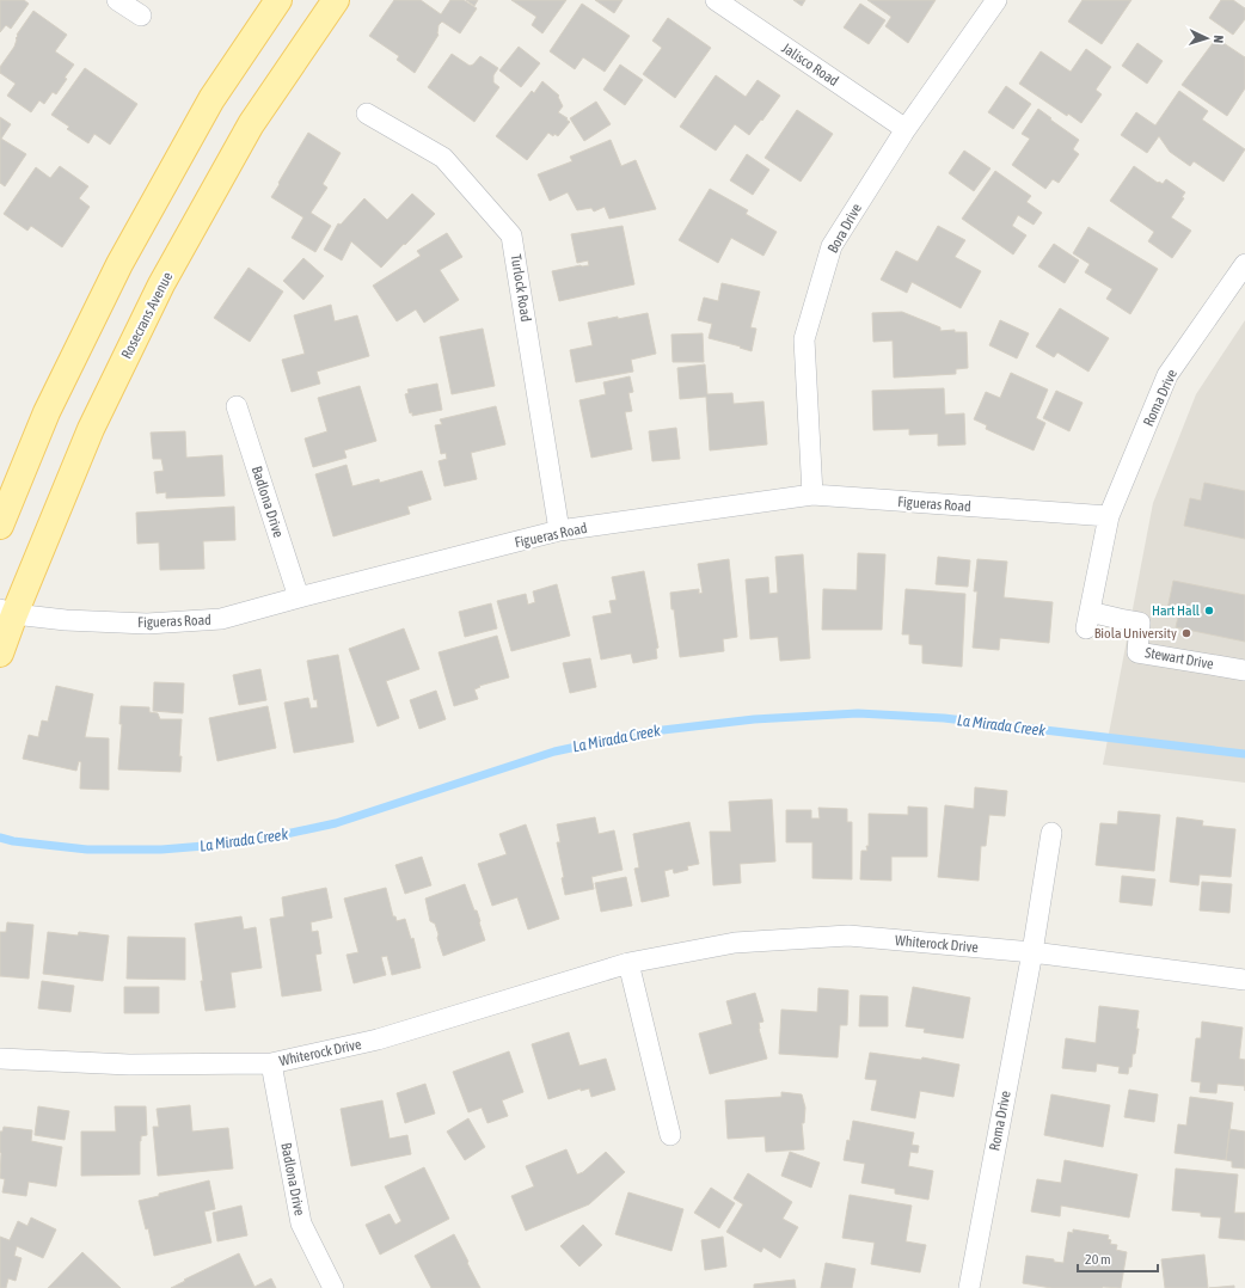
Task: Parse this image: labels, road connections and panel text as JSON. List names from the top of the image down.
{
  "streets": {
    "main road": ["Rosecrans Avenue"],
    "street": [
      "Jalisco Road",
      "Bora Drive",
      "Turlock Road",
      "Roma Drive",
      "Badlona Drive",
      "Figueras Road",
      "Stewart Drive",
      "Whiterock Drive"
    ]
  },
  "crossings": [
    ["Jalisco Road", "Bora Drive"],
    ["Bora Drive", "Figueras Road"],
    ["Turlock Road", "Figueras Road"],
    ["Rosecrans Avenue", "Figueras Road"],
    ["Roma Drive", "Figueras Road"],
    ["Roma Drive", "Stewart Drive"],
    ["Roma Drive", "Whiterock Drive"],
    ["Badlona Drive", "Figueras Road"],
    ["Badlona Drive", "Whiterock Drive"]
  ],
  "water": ["La Mirada Creek"],
  "places": ["Hart Hall", "Biola University"],
  "scale_bar": "20 m",
  "north": "right"
}
